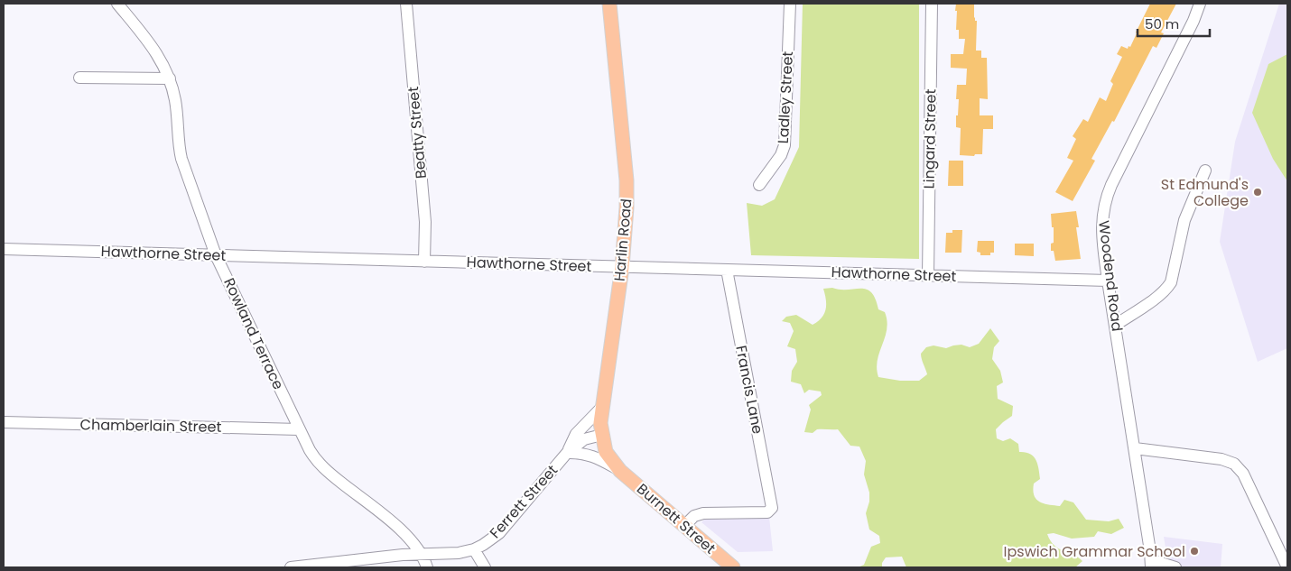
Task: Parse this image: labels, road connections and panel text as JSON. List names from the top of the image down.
{
  "streets": {
    "main road": ["Harlin Road", "Burnett Street"],
    "street": [
      "Ladley Street",
      "Beatty Street",
      "Lingard Street",
      "Hawthorne Street",
      "Woodend Road",
      "Rowland Terrace",
      "Francis Lane",
      "Chamberlain Street",
      "Ferrett Street"
    ]
  },
  "crossings": [
    ["Beatty Street", "Hawthorne Street"],
    ["Lingard Street", "Hawthorne Street"],
    ["Harlin Road", "Hawthorne Street"],
    ["Harlin Road", "Ferrett Street"],
    ["Harlin Road", "Burnett Street"],
    ["Hawthorne Street", "Woodend Road"],
    ["Hawthorne Street", "Rowland Terrace"],
    ["Hawthorne Street", "Francis Lane"],
    ["Rowland Terrace", "Chamberlain Street"],
    ["Rowland Terrace", "Ferrett Street"],
    ["Francis Lane", "Burnett Street"],
    ["Ferrett Street", "Burnett Street"]
  ],
  "places": ["St Edmund's College", "Ipswich Grammar School"],
  "scale_bar": "50 m"
}
